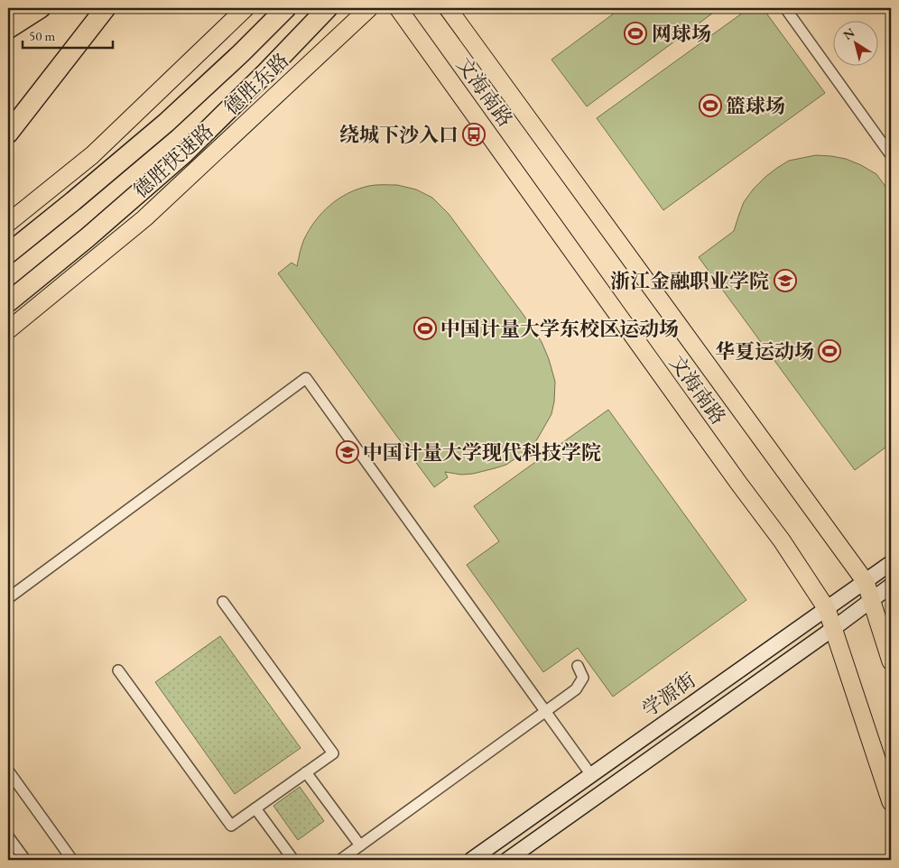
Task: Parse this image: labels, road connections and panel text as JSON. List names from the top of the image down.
{
  "streets": {
    "highway": ["德胜快速路"],
    "main road": ["德胜东路", "文海南路", "学源街"]
  },
  "crossings": [
    ["文海南路", "学源街"]
  ],
  "places": {
    "sports": [
      "网球场",
      "篮球场",
      "中国计量大学东校区运动场",
      "华夏运动场"
    ],
    "bus stop": ["绕城下沙入口"],
    "school or university": ["浙江金融职业学院", "中国计量大学现代科技学院"]
  },
  "scale_bar": "50 m",
  "north": "top left"
}
